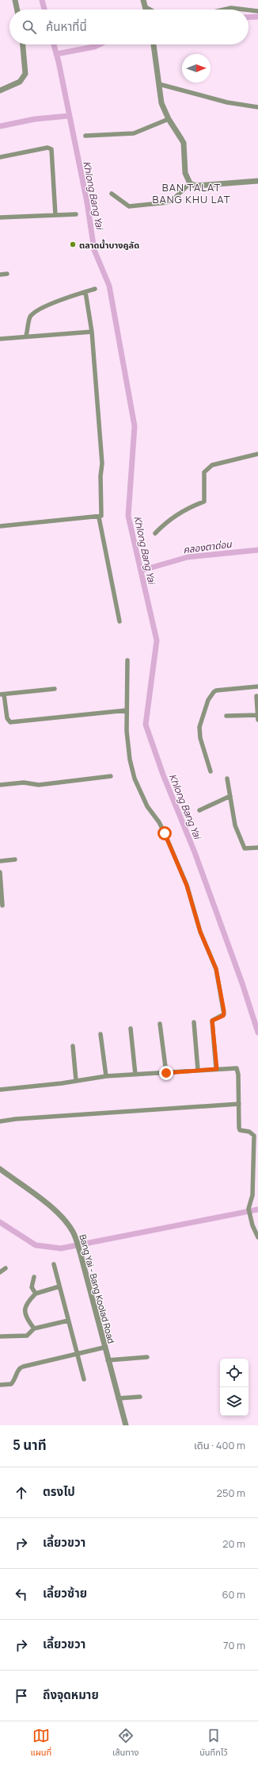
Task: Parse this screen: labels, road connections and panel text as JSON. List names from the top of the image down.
{
  "streets": {
    "street": ["Bang Yai - Bang Koolad Road"]
  },
  "districts": ["BAN TALAT BANG KHU LAT"],
  "water": ["Khlong Bang Yai", "คลองตาด่อน"],
  "places": ["ตลาดน้ำบางคูลัด"],
  "north": "right",
  "page": {
    "search": "ค้นหาที่นี่",
    "heading": ["5 นาที", "เดิน · 400 m"],
    "list": [
      ["ตรงไป", "250 m"],
      ["เลี้ยวขวา", "20 m"],
      ["เลี้ยวซ้าย", "60 m"],
      ["เลี้ยวขวา", "70 m"],
      "ถึงจุดหมาย"
    ],
    "nav": ["แผนที่", "เส้นทาง", "บันทึกไว้"]
  }
}
